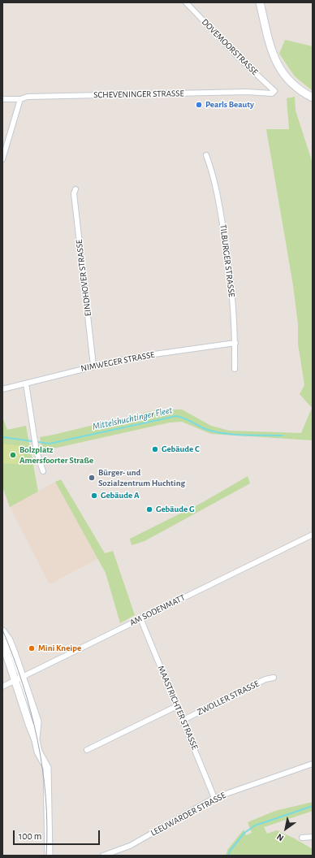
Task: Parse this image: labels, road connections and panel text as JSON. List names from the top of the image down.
{
  "streets": {
    "street": [
      "DOVEMOORSTRASSE",
      "SCHEVENINGER STRASSE",
      "TILBURGER STRASSE",
      "EINDHOVER STRASSE",
      "NIMWEGER STRASSE",
      "AM SODENMATT",
      "ZWOLLER STRASSE",
      "MAASTRICHTER STRASSE",
      "LEEUWARDER STRASSE"
    ]
  },
  "crossings": [
    ["DOVEMOORSTRASSE", "SCHEVENINGER STRASSE"],
    ["TILBURGER STRASSE", "NIMWEGER STRASSE"],
    ["EINDHOVER STRASSE", "NIMWEGER STRASSE"],
    ["AM SODENMATT", "MAASTRICHTER STRASSE"],
    ["ZWOLLER STRASSE", "MAASTRICHTER STRASSE"],
    ["MAASTRICHTER STRASSE", "LEEUWARDER STRASSE"]
  ],
  "water": ["Mittelshuchtinger Fleet"],
  "places": [
    "Pearls Beauty",
    "Gebäude C",
    "Bolzplatz Amersfoorter Straße",
    "Bürger- und Sozialzentrum Huchting",
    "Gebäude A",
    "Gebäude G",
    "Mini Kneipe"
  ],
  "scale_bar": "100 m",
  "north": "bottom left"
}
